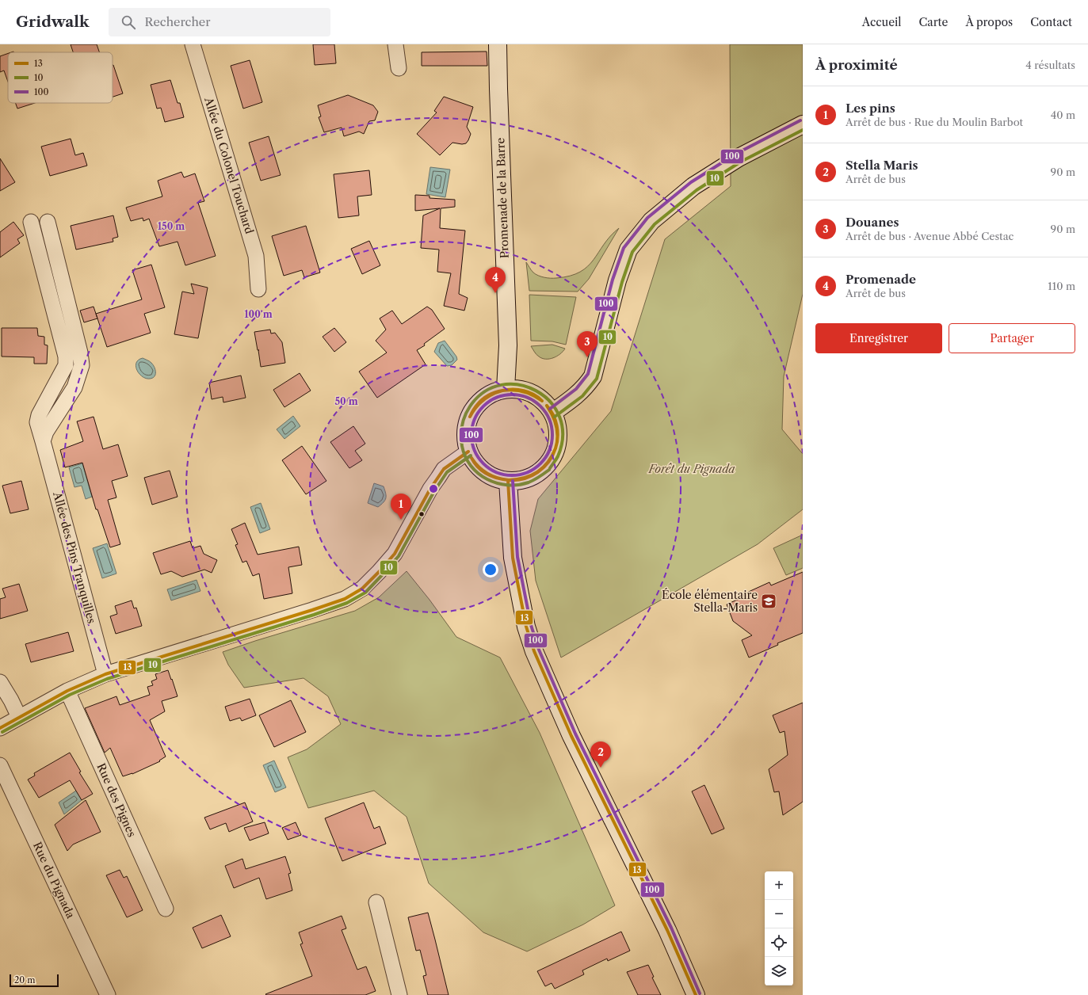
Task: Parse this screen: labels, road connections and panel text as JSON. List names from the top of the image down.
{
  "streets": {
    "main road": ["Promenade de la Barre"],
    "street": [
      "Allée du Colonel Touchard",
      "Allée des Pins Tranquilles",
      "Rue des Pignes",
      "Rue du Pignada"
    ]
  },
  "parks": ["Forêt du Pignada"],
  "places": {
    "school or university": ["École élémentaire Stella-Maris"]
  },
  "lines": ["transit line 100", "transit line 10", "transit line 13"],
  "legend": ["13", "10", "100"],
  "scale_bar": "20 m",
  "page": {
    "header": "Gridwalk",
    "search": "Rechercher",
    "nav": [
      "Accueil",
      "Carte",
      "À propos",
      "Contact"
    ],
    "heading": ["À proximité", "4 résultats"],
    "list": [
      {
        "mark": "1",
        "name": "Les pins",
        "note": "Arrêt de bus · Rue du Moulin Barbot",
        "value": "40 m"
      },
      {
        "mark": "2",
        "name": "Stella Maris",
        "note": "Arrêt de bus",
        "value": "90 m"
      },
      {
        "mark": "3",
        "name": "Douanes",
        "note": "Arrêt de bus · Avenue Abbé Cestac",
        "value": "90 m"
      },
      {
        "mark": "4",
        "name": "Promenade",
        "note": "Arrêt de bus",
        "value": "110 m"
      }
    ],
    "pins": [
      "4",
      "3",
      "1",
      "2"
    ],
    "buttons": ["Enregistrer", "Partager"],
    "map_buttons": ["+", "−"],
    "scale": "20 m"
  },
  "rings": ["150 m", "100 m", "50 m"]
}
